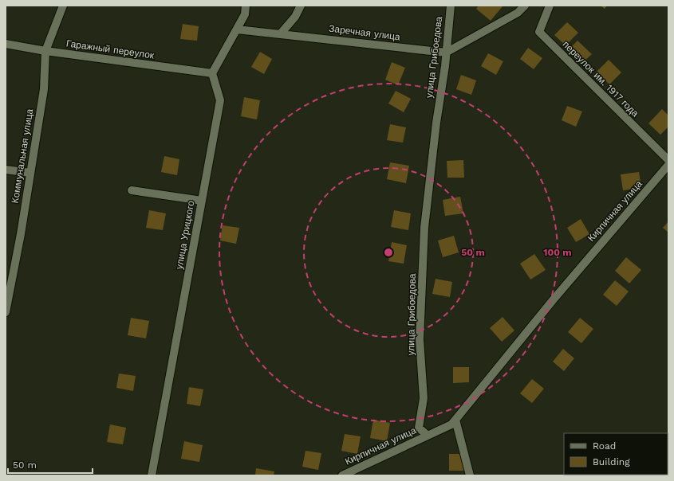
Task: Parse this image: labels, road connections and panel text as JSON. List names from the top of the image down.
{
  "streets": {
    "street": [
      "Заречная улица",
      "Гаражный переулок",
      "улица Грибоедова",
      "переулок им. 1917 года",
      "Коммунальная улица",
      "Кирпичная улица",
      "улица Урицкого"
    ]
  },
  "crossings": [
    ["Заречная улица", "улица Грибоедова"],
    ["Гаражный переулок", "Коммунальная улица"],
    ["Гаражный переулок", "улица Урицкого"],
    ["улица Грибоедова", "Кирпичная улица"]
  ],
  "legend": ["Road", "Building"],
  "scale_bar": "50 m",
  "rings": ["50 m", "100 m"]
}
